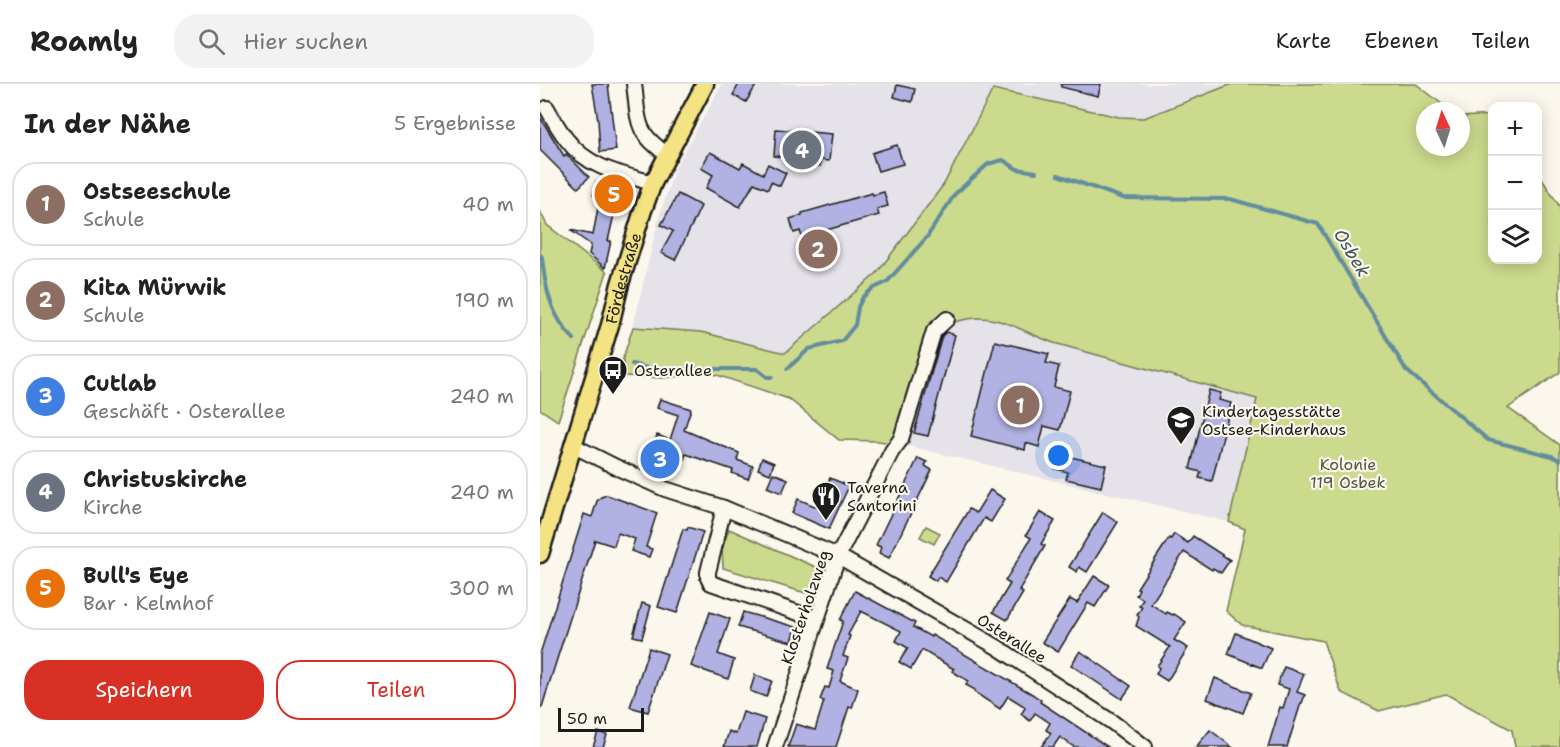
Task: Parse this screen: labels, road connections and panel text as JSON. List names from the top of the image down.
{
  "streets": {
    "main road": ["Fördestraße"],
    "street": ["Klosterholzweg", "Osterallee"]
  },
  "crossings": [
    ["Fördestraße", "Osterallee"],
    ["Klosterholzweg", "Osterallee"]
  ],
  "water": ["Osbek"],
  "parks": ["Kolonie 119 Osbek"],
  "places": {
    "bus stop": ["Osterallee"],
    "school or university": ["Kindertagesstätte Ostsee-Kinderhaus"],
    "restaurant": ["Taverna Santorini"]
  },
  "scale_bar": "50 m",
  "north": "top",
  "page": {
    "header": "Roamly",
    "search": "Hier suchen",
    "nav": ["Karte", "Ebenen", "Teilen"],
    "heading": ["In der Nähe", "5 Ergebnisse"],
    "map_buttons": ["+", "−"],
    "pins": [
      "4",
      "5",
      "2",
      "1",
      "3"
    ],
    "list": [
      {
        "mark": "1",
        "name": "Ostseeschule",
        "note": "Schule",
        "value": "40 m"
      },
      {
        "mark": "2",
        "name": "Kita Mürwik",
        "note": "Schule",
        "value": "190 m"
      },
      {
        "mark": "3",
        "name": "Cutlab",
        "note": "Geschäft · Osterallee",
        "value": "240 m"
      },
      {
        "mark": "4",
        "name": "Christuskirche",
        "note": "Kirche",
        "value": "240 m"
      },
      {
        "mark": "5",
        "name": "Bull's Eye",
        "note": "Bar · Kelmhof",
        "value": "300 m"
      }
    ],
    "buttons": ["Speichern", "Teilen"],
    "scale": "50 m"
  }
}
